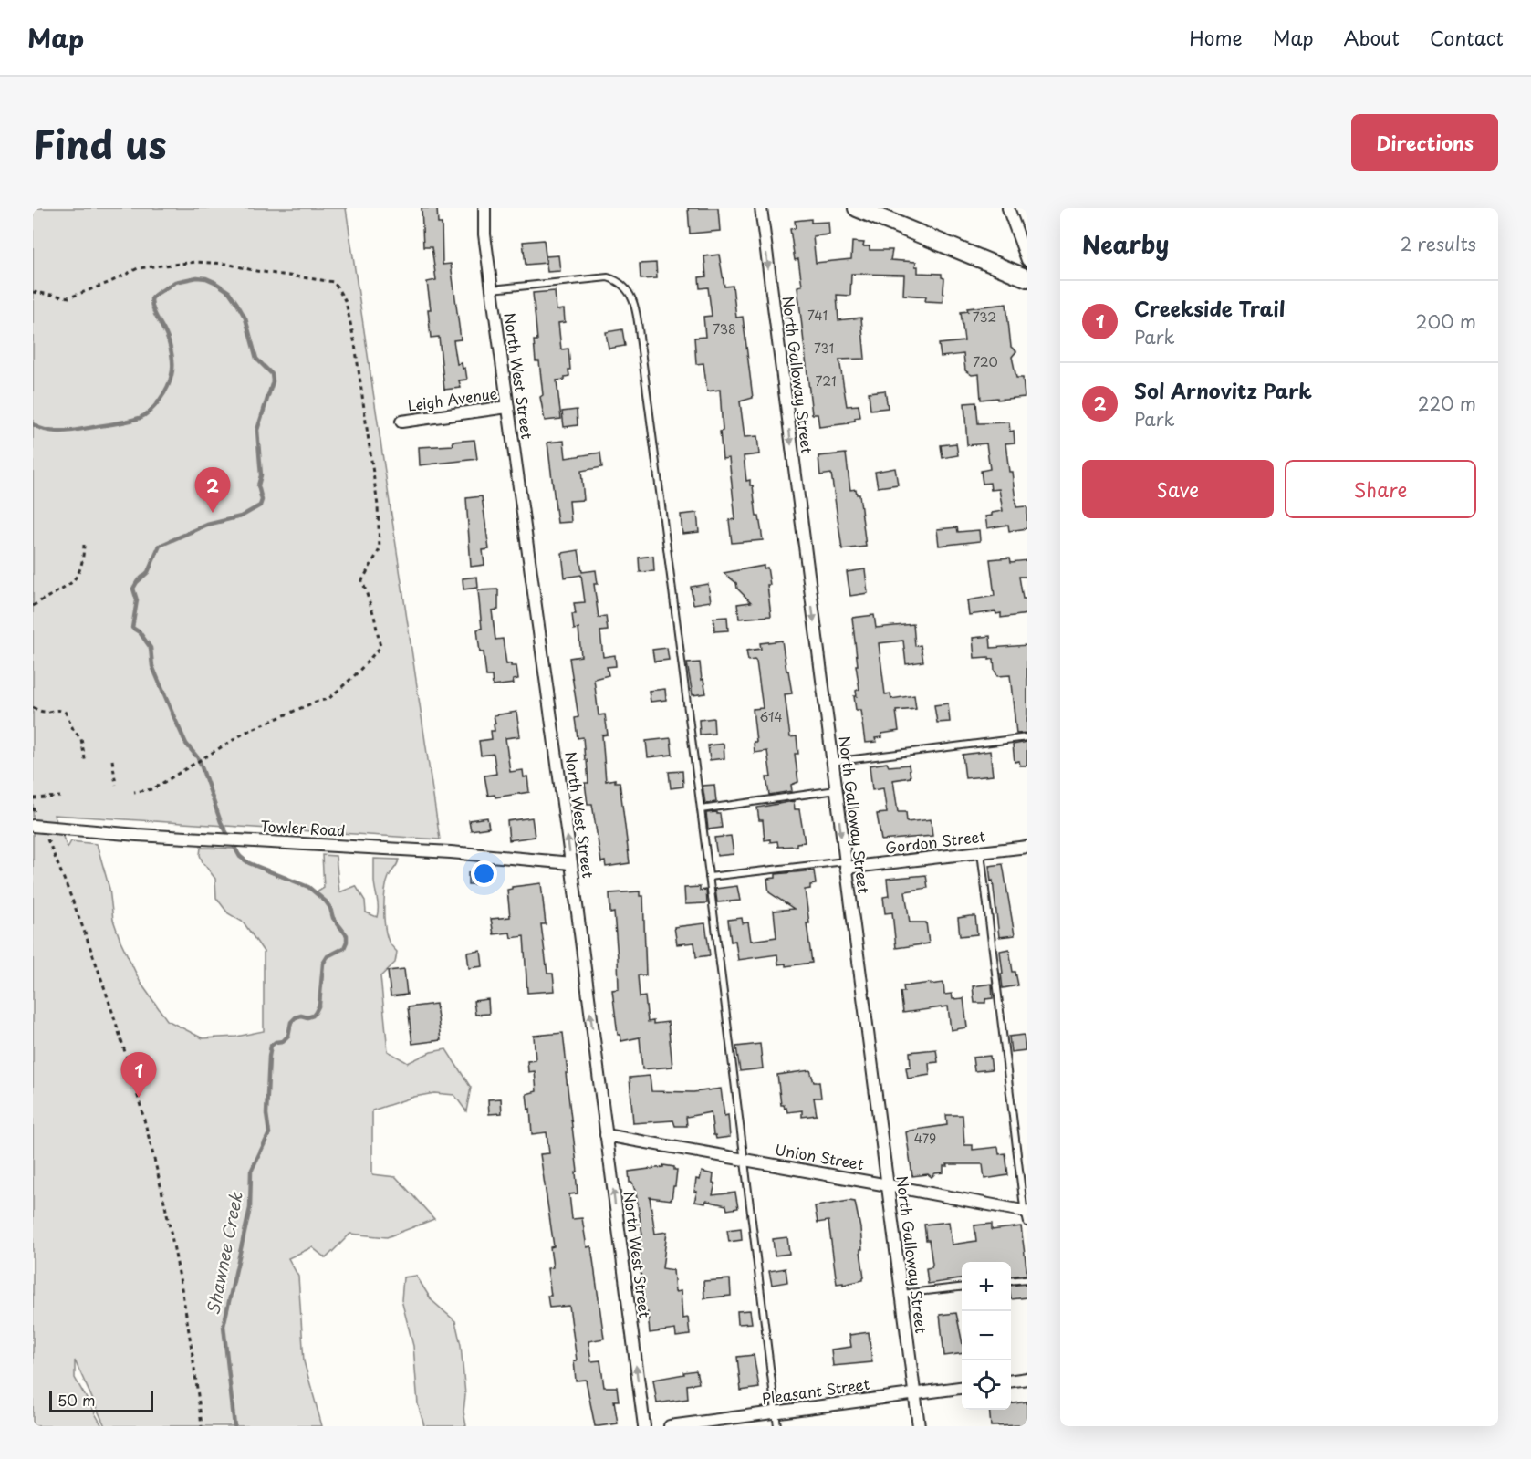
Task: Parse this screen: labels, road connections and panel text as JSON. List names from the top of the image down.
{
  "streets": {
    "street": [
      "North Galloway Street",
      "North West Street",
      "Leigh Avenue",
      "Towler Road",
      "Gordon Street",
      "Union Street",
      "Pleasant Street"
    ]
  },
  "crossings": [
    ["North Galloway Street", "Gordon Street"],
    ["North Galloway Street", "Union Street"],
    ["North Galloway Street", "Pleasant Street"],
    ["North West Street", "Leigh Avenue"],
    ["North West Street", "Towler Road"],
    ["North West Street", "Union Street"]
  ],
  "one_way": ["North Galloway Street", "North West Street"],
  "water": ["Shawnee Creek"],
  "house_numbers": [
    "741",
    "732",
    "738",
    "731",
    "720",
    "721",
    "614",
    "479"
  ],
  "scale_bar": "50 m",
  "page": {
    "header": "Map",
    "nav": [
      "Home",
      "Map",
      "About",
      "Contact"
    ],
    "title": "Find us",
    "buttons": [
      "Directions",
      ["Save", "Share"]
    ],
    "heading": ["Nearby", "2 results"],
    "list": [
      {
        "mark": "1",
        "name": "Creekside Trail",
        "note": "Park",
        "value": "200 m"
      },
      {
        "mark": "2",
        "name": "Sol Arnovitz Park",
        "note": "Park",
        "value": "220 m"
      }
    ],
    "pins": ["2", "1"],
    "map_buttons": ["+", "−"],
    "scale": "50 m"
  }
}
